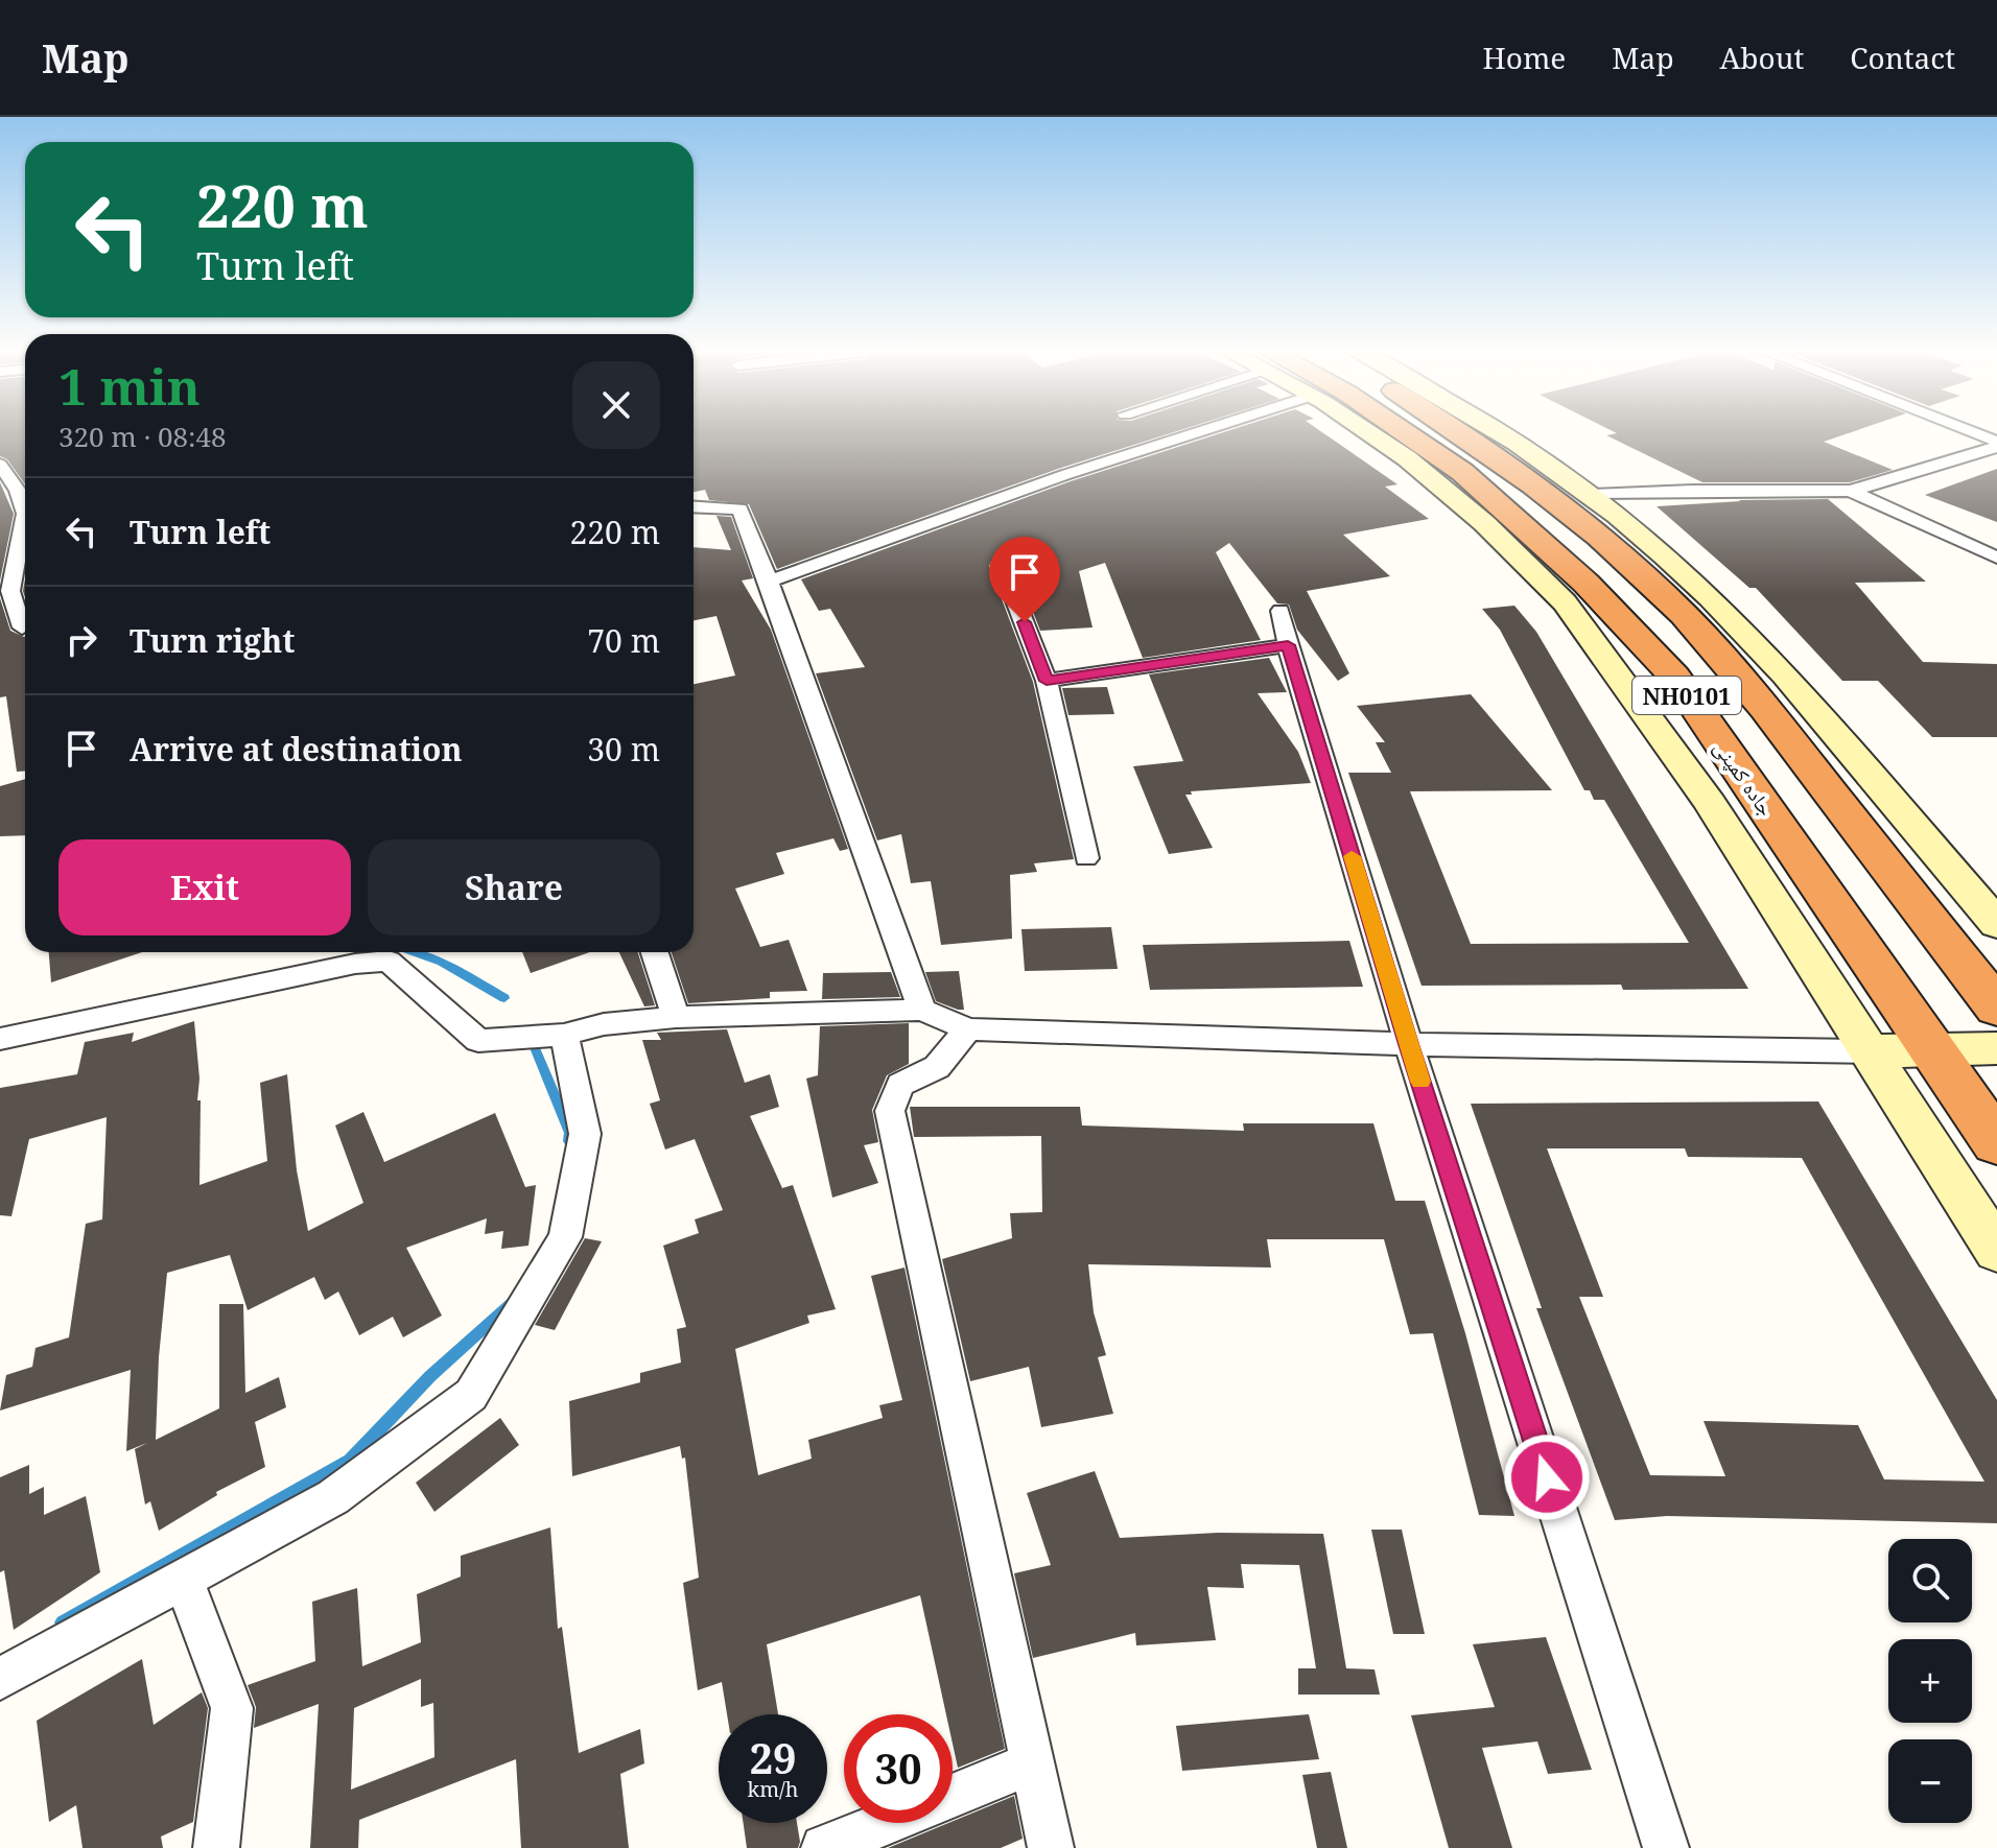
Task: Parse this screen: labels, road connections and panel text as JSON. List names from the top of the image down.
{
  "streets": {
    "highway": ["NH0101", "جاده کمپنی"]
  },
  "page": {
    "header": "Map",
    "nav": [
      "Home",
      "Map",
      "About",
      "Contact"
    ],
    "turn": ["220 m", "Turn left"],
    "heading": ["1 min", "320 m · 08:48"],
    "list": [
      {
        "name": "Turn left",
        "value": "220 m"
      },
      {
        "name": "Turn right",
        "value": "70 m"
      },
      {
        "name": "Arrive at destination",
        "value": "30 m"
      }
    ],
    "buttons": ["Exit", "Share"],
    "map_buttons": ["+", "−"],
    "speed": "29 km/h",
    "limit": "30"
  }
}
